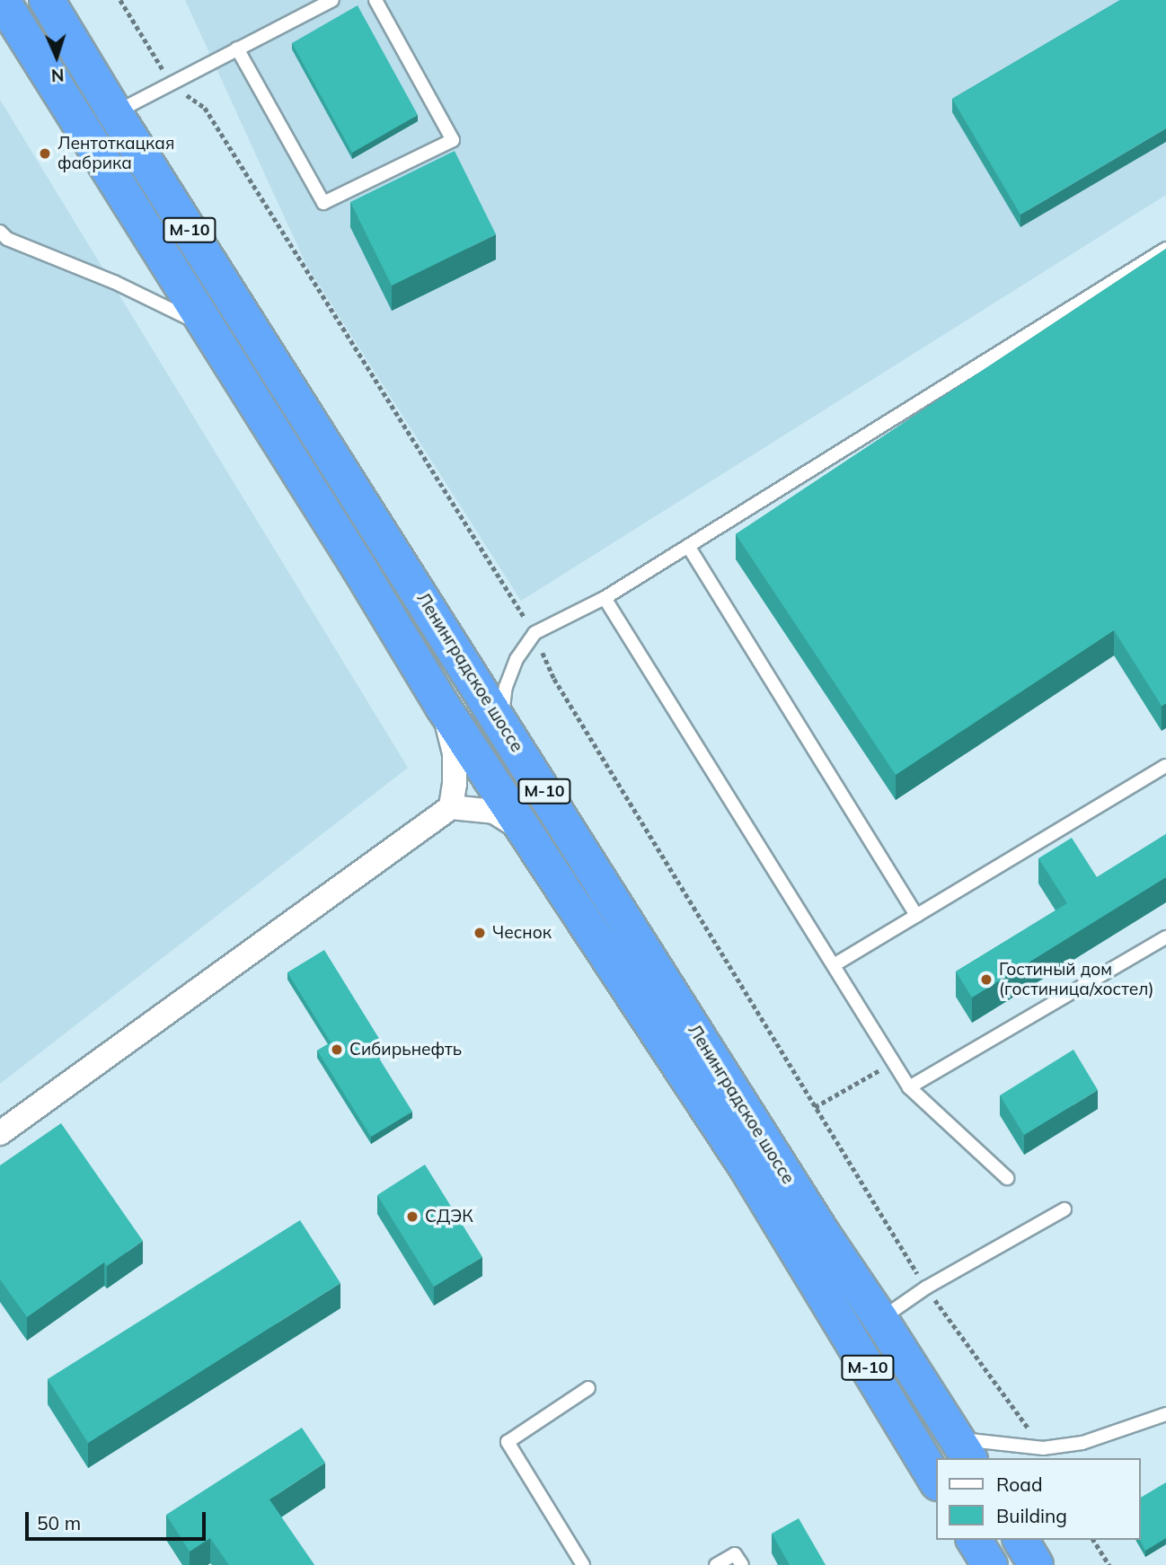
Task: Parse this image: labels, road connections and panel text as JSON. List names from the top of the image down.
{
  "streets": {
    "highway": ["М-10", "Ленинградское шоссе"]
  },
  "places": [
    "Лентоткацкая фабрика",
    "Чеснок",
    "Гостиный дом (гостиница/хостел)",
    "Сибирьнефть",
    "СДЭК"
  ],
  "legend": ["Road", "Building"],
  "scale_bar": "50 m",
  "north": "bottom"
}
